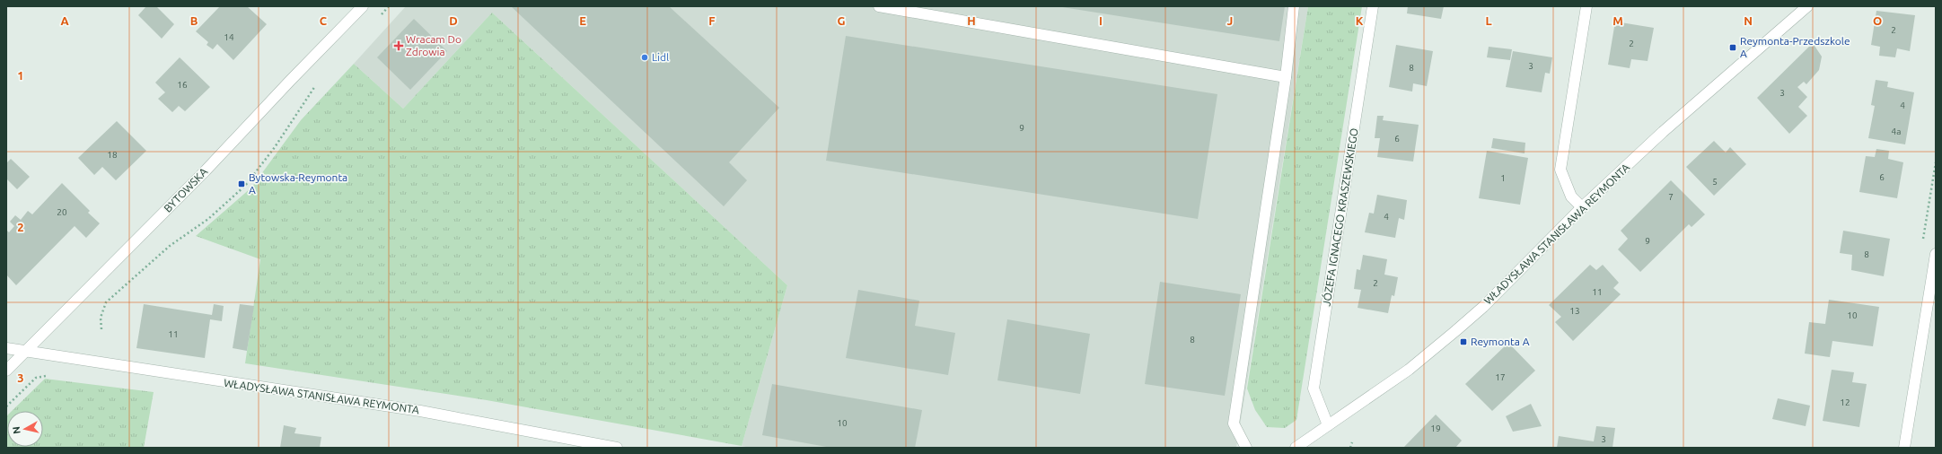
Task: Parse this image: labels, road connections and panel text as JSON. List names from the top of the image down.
{
  "streets": {
    "street": ["BYTOWSKA", "JÓZEFA IGNACEGO KRASZEWSKIEGO", "WŁADYSŁAWA STANISŁAWA REYMONTA"]
  },
  "crossings": [
    ["BYTOWSKA", "WŁADYSŁAWA STANISŁAWA REYMONTA"],
    ["JÓZEFA IGNACEGO KRASZEWSKIEGO", "WŁADYSŁAWA STANISŁAWA REYMONTA"]
  ],
  "places": {
    "health": ["Wracam Do Zdrowia"],
    "transit": ["Reymonta-Przedszkole A", "Bytowska-Reymonta A", "Reymonta A"],
    "other": ["Lidl"]
  },
  "house_numbers": [
    "2",
    "14",
    "2",
    "3",
    "8",
    "16",
    "3",
    "4",
    "9",
    "4a",
    "6",
    "18",
    "6",
    "1",
    "5",
    "7",
    "20",
    "4",
    "9",
    "8",
    "2",
    "11",
    "13",
    "10",
    "11",
    "8",
    "17",
    "12",
    "10",
    "19",
    "3"
  ],
  "north": "left",
  "grid": {
    "columns": [
      "A",
      "B",
      "C",
      "D",
      "E",
      "F",
      "G",
      "H",
      "I",
      "J",
      "K",
      "L",
      "M",
      "N",
      "O"
    ],
    "rows": ["1", "2", "3"]
  }
}
